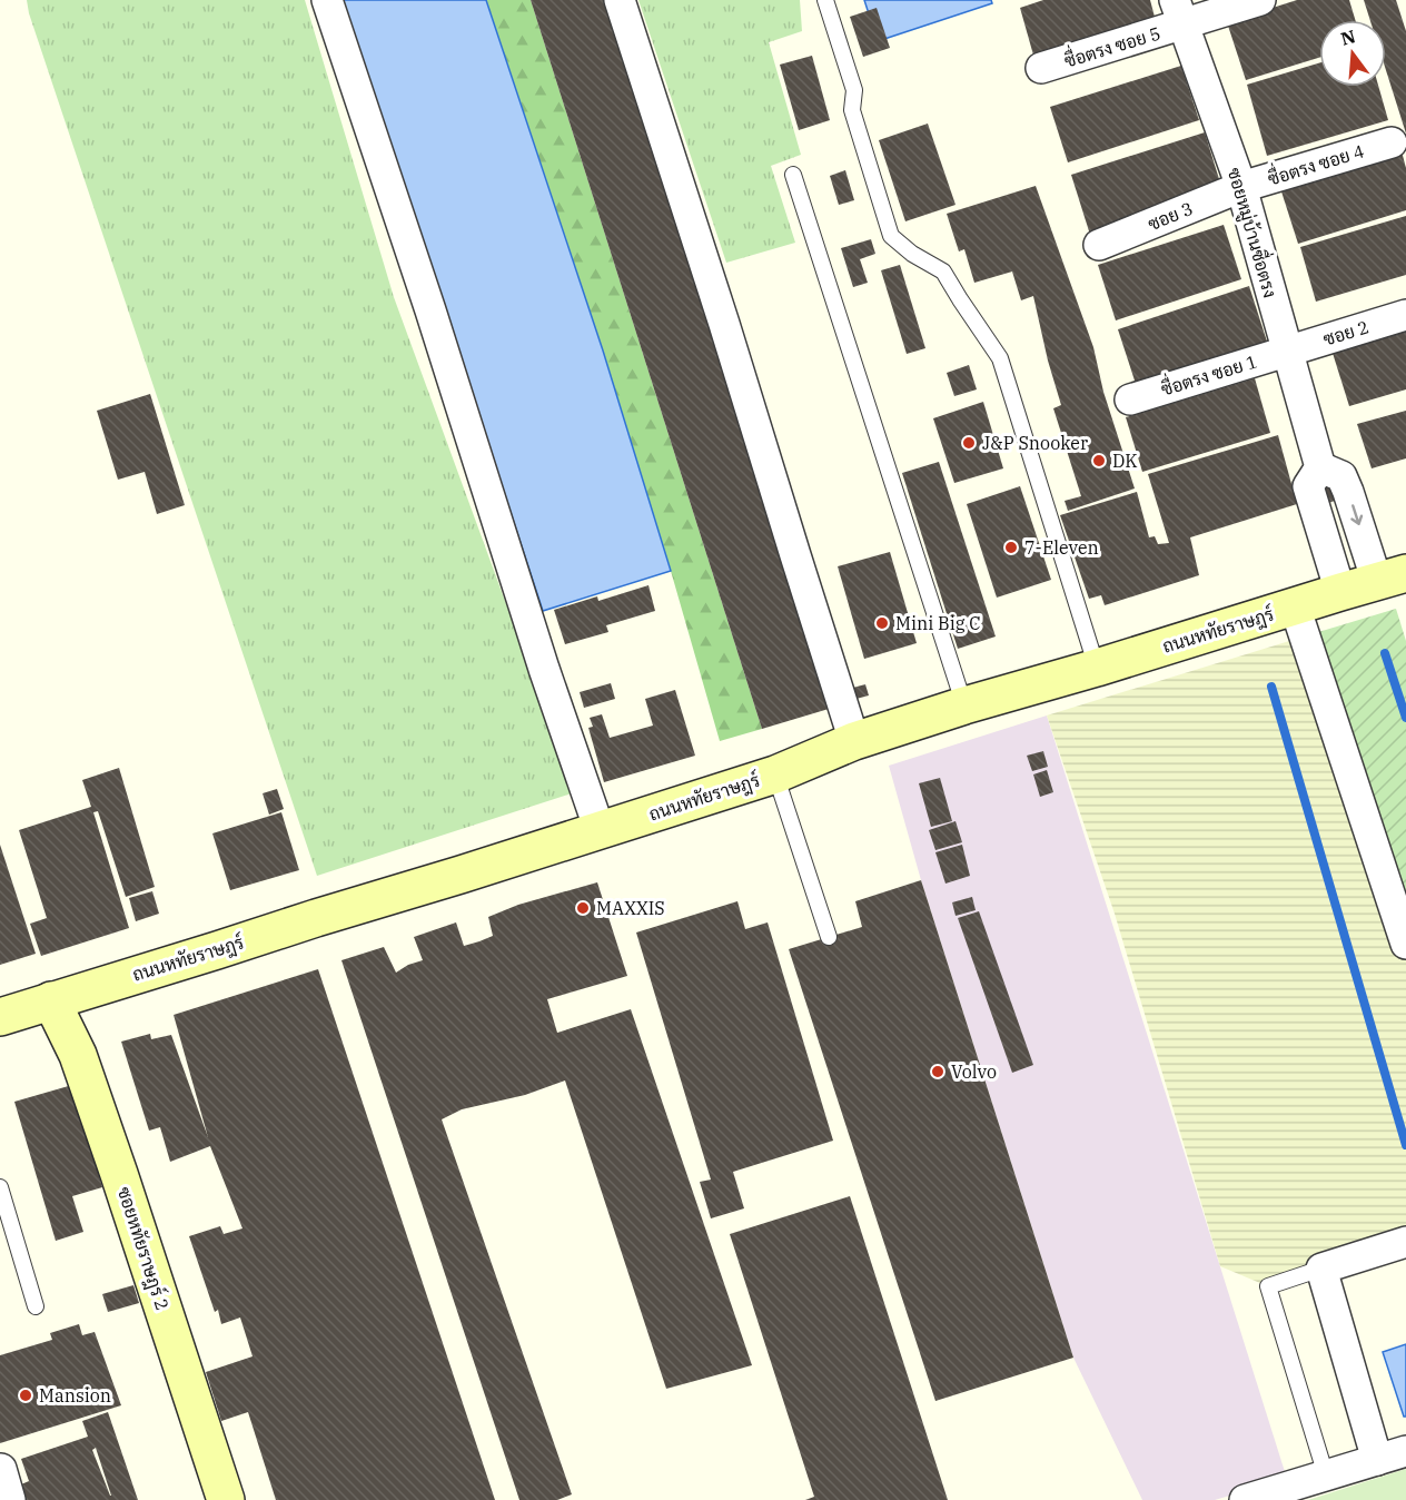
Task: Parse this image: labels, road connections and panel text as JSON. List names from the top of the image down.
{
  "streets": {
    "main road": ["ถนนหทัยราษฎร์", "ซอยหทัยราษฎร์ 2"],
    "street": [
      "ซื่อตรง ซอย 5",
      "ซื่อตรง ซอย 4",
      "ซอย 3",
      "ซอยหมู่บ้านซื่อตรง",
      "ซอย 2",
      "ซื่อตรง ซอย 1"
    ]
  },
  "crossings": [
    ["ซื่อตรง ซอย 5", "ซอยหมู่บ้านซื่อตรง"],
    ["ซื่อตรง ซอย 4", "ซอย 3"],
    ["ซื่อตรง ซอย 4", "ซอยหมู่บ้านซื่อตรง"],
    ["ซอย 3", "ซอยหมู่บ้านซื่อตรง"],
    ["ซอยหมู่บ้านซื่อตรง", "ซอย 2"],
    ["ซอยหมู่บ้านซื่อตรง", "ซื่อตรง ซอย 1"],
    ["ซอย 2", "ซื่อตรง ซอย 1"],
    ["ถนนหทัยราษฎร์", "ซอยหทัยราษฎร์ 2"]
  ],
  "places": [
    "J&P Snooker",
    "DK",
    "7-Eleven",
    "Mini Big C",
    "MAXXIS",
    "Volvo",
    "Mansion"
  ],
  "north": "top"
}
